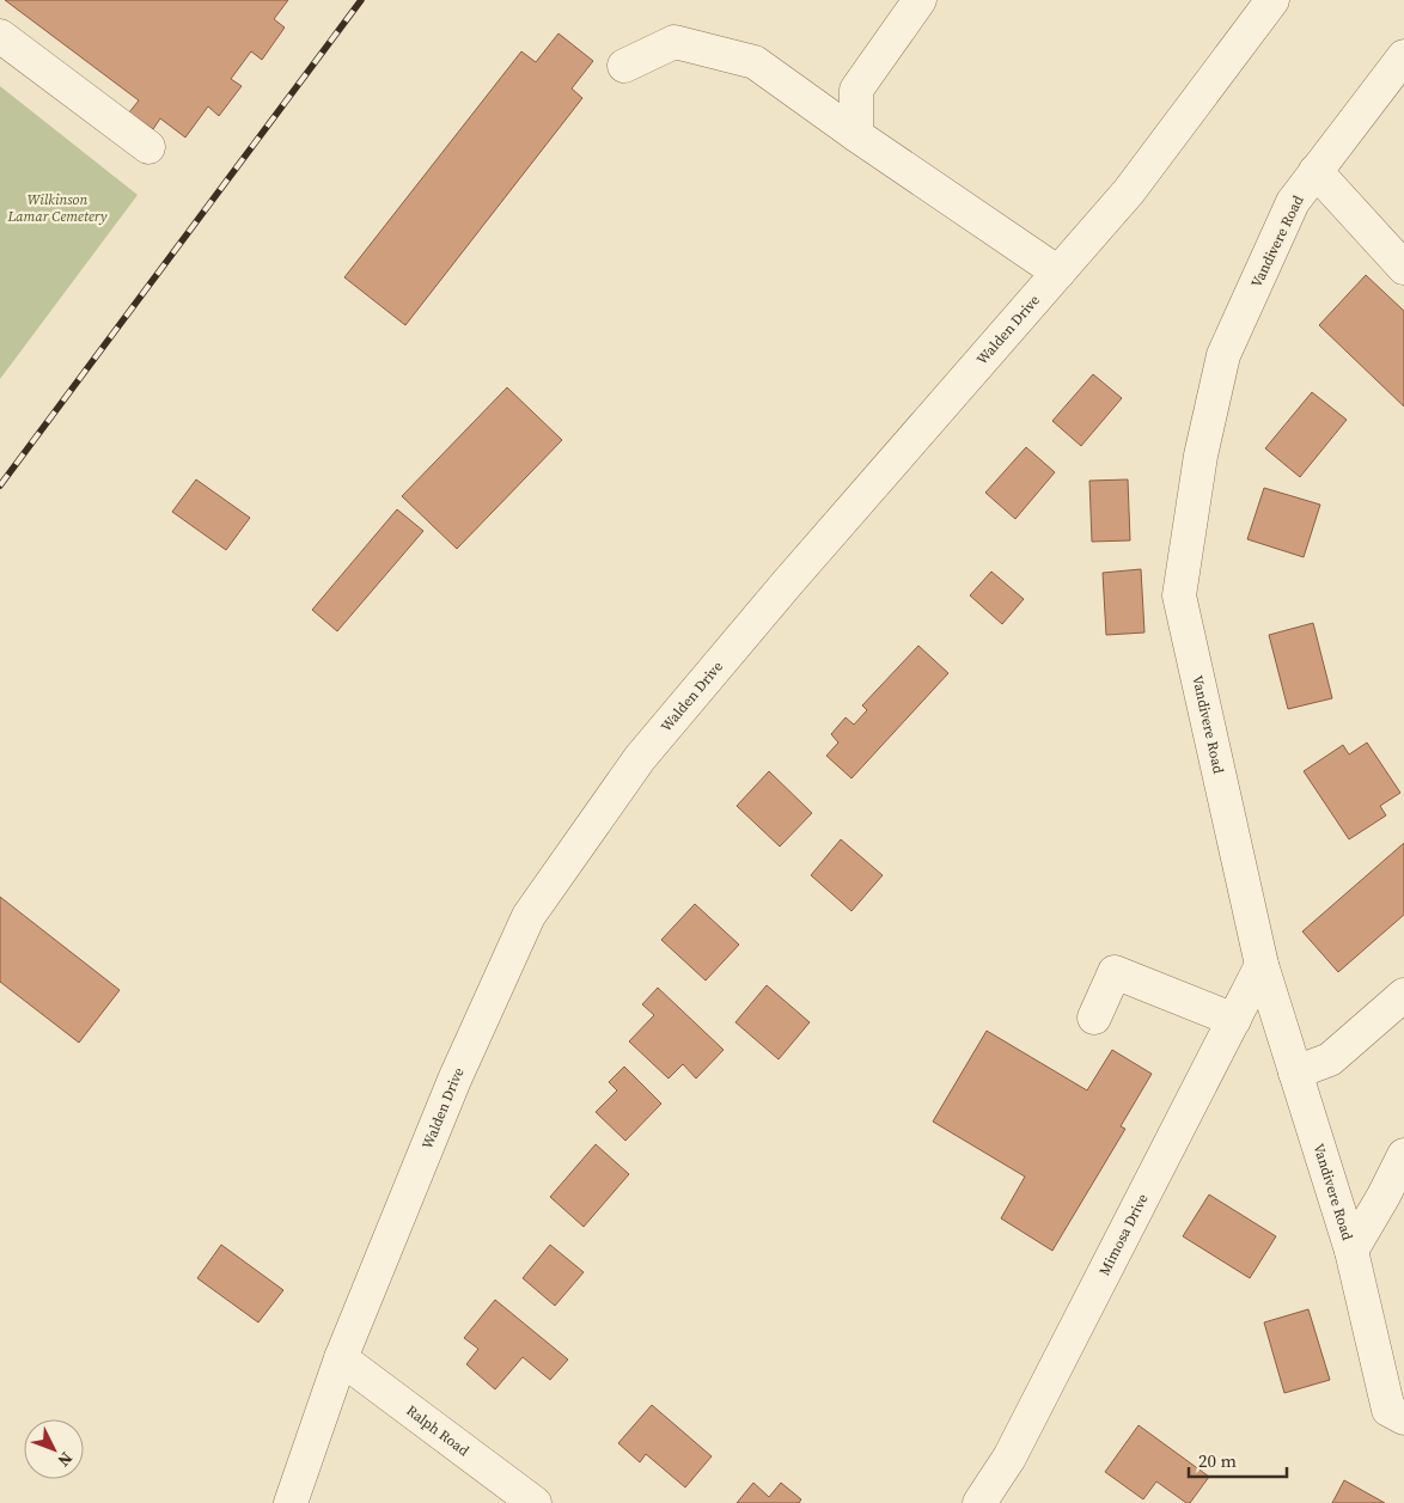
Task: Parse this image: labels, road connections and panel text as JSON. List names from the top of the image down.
{
  "streets": {
    "street": [
      "Vandivere Road",
      "Walden Drive",
      "Mimosa Drive",
      "Ralph Road"
    ]
  },
  "crossings": [
    ["Vandivere Road", "Mimosa Drive"],
    ["Walden Drive", "Ralph Road"]
  ],
  "parks": ["Wilkinson Lamar Cemetery"],
  "scale_bar": "20 m",
  "north": "bottom right"
}
